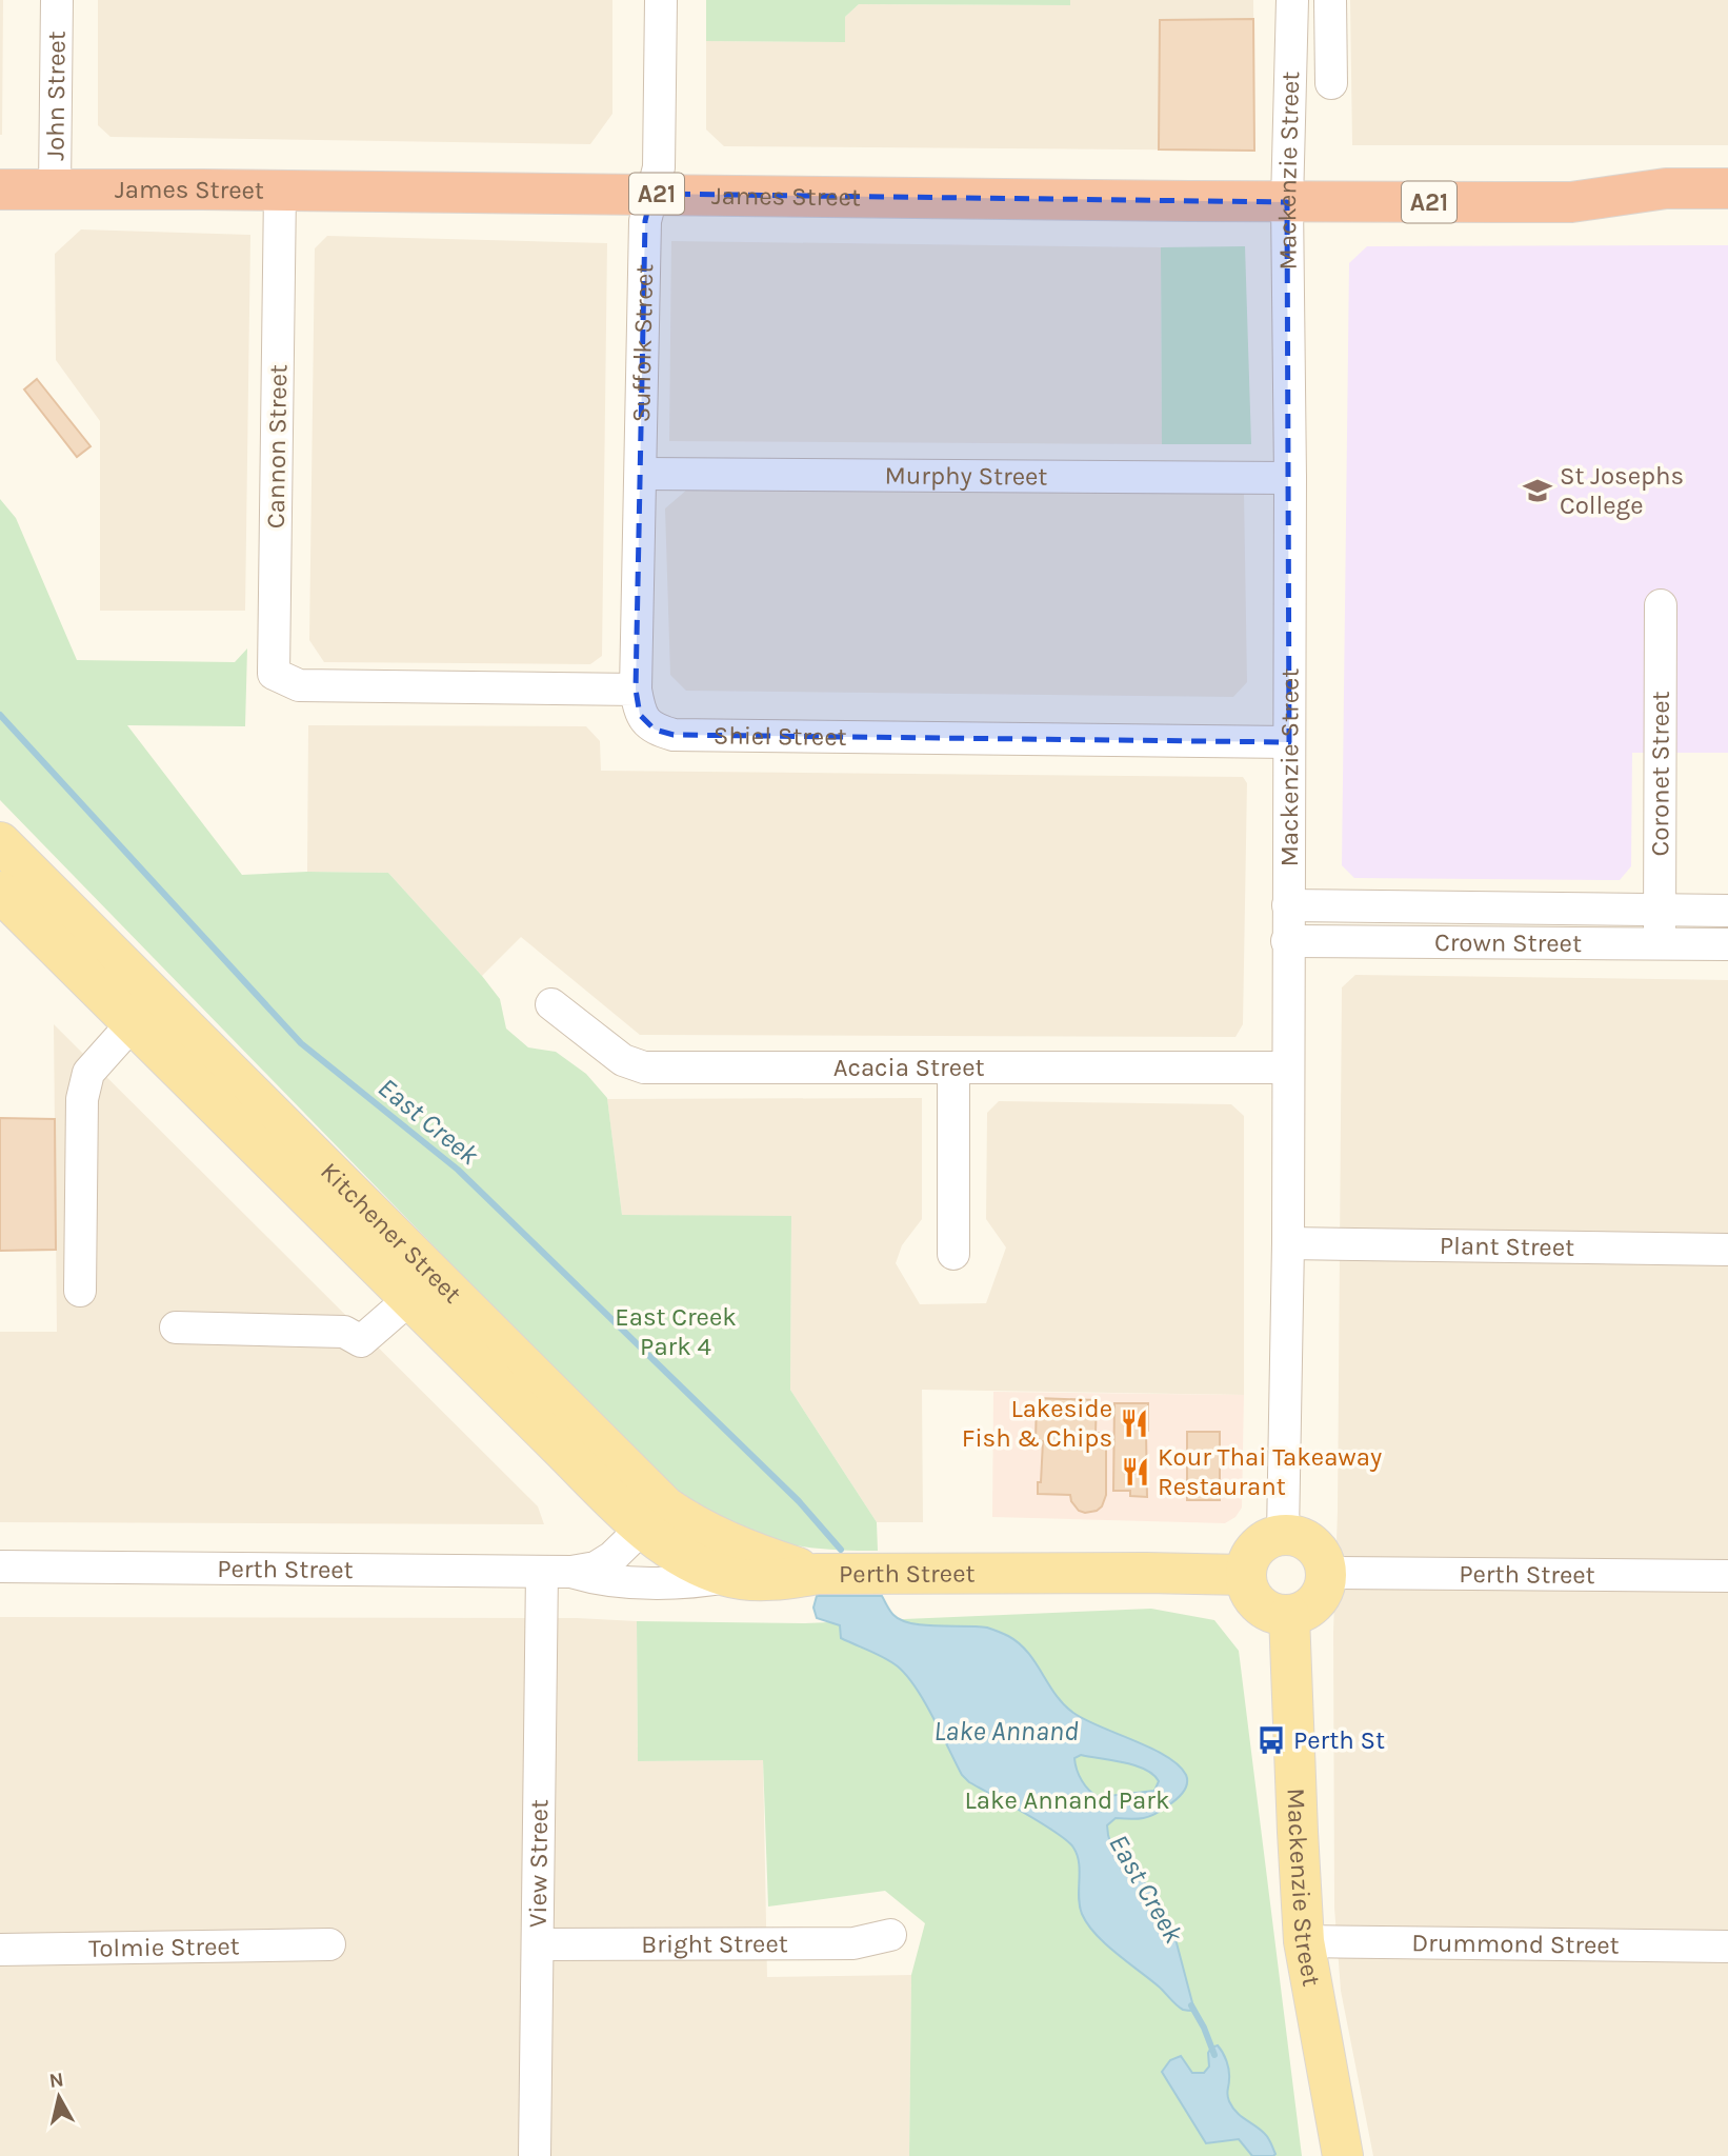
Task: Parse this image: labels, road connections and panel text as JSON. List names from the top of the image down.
{
  "streets": {
    "highway": ["James Street", "A21"],
    "main road": ["Mackenzie Street", "Kitchener Street", "Perth Street"],
    "street": [
      "John Street",
      "Suffolk Street",
      "Cannon Street",
      "Murphy Street",
      "Shiel Street",
      "Coronet Street",
      "Crown Street",
      "Acacia Street",
      "Plant Street",
      "View Street",
      "Bright Street",
      "Drummond Street",
      "Tolmie Street"
    ]
  },
  "crossings": [
    ["John Street", "James Street"],
    ["Mackenzie Street", "James Street"],
    ["Mackenzie Street", "Murphy Street"],
    ["Mackenzie Street", "Shiel Street"],
    ["Mackenzie Street", "Crown Street"],
    ["Mackenzie Street", "Acacia Street"],
    ["Mackenzie Street", "Plant Street"],
    ["Mackenzie Street", "Perth Street"],
    ["Mackenzie Street", "Drummond Street"],
    ["James Street", "Suffolk Street"],
    ["James Street", "Cannon Street"],
    ["Suffolk Street", "Cannon Street"],
    ["Suffolk Street", "Murphy Street"],
    ["Suffolk Street", "Shiel Street"],
    ["Cannon Street", "Shiel Street"],
    ["Coronet Street", "Crown Street"],
    ["Kitchener Street", "Perth Street"],
    ["Perth Street", "View Street"],
    ["View Street", "Bright Street"]
  ],
  "water": ["East Creek", "Lake Annand"],
  "parks": ["East Creek Park 4", "Lake Annand Park"],
  "places": {
    "school or university": ["St Josephs College"],
    "restaurant": ["Lakeside Fish & Chips", "Kour Thai Takeaway Restaurant"],
    "bus stop": ["Perth St"]
  },
  "north": "top"
}
